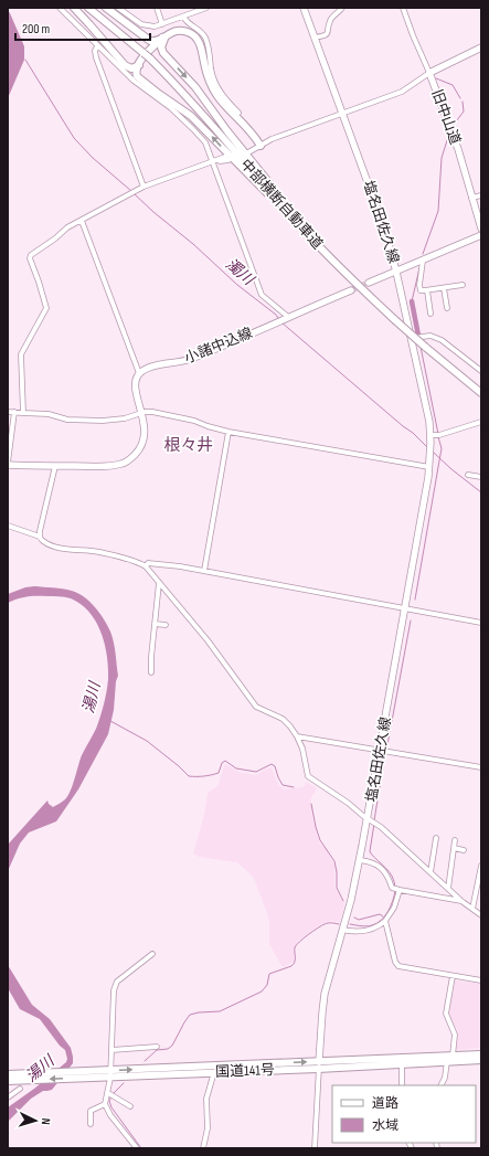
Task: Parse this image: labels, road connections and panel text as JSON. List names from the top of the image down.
{
  "streets": {
    "highway": ["中部横断自動車道", "国道141号"],
    "main road": ["旧中山道", "塩名田佐久線", "小諸中込線"]
  },
  "crossings": [
    ["塩名田佐久線", "国道141号"]
  ],
  "districts": ["根々井"],
  "water": ["濁川", "湯川"],
  "legend": ["道路", "水域"],
  "scale_bar": "200 m",
  "north": "right"
}
